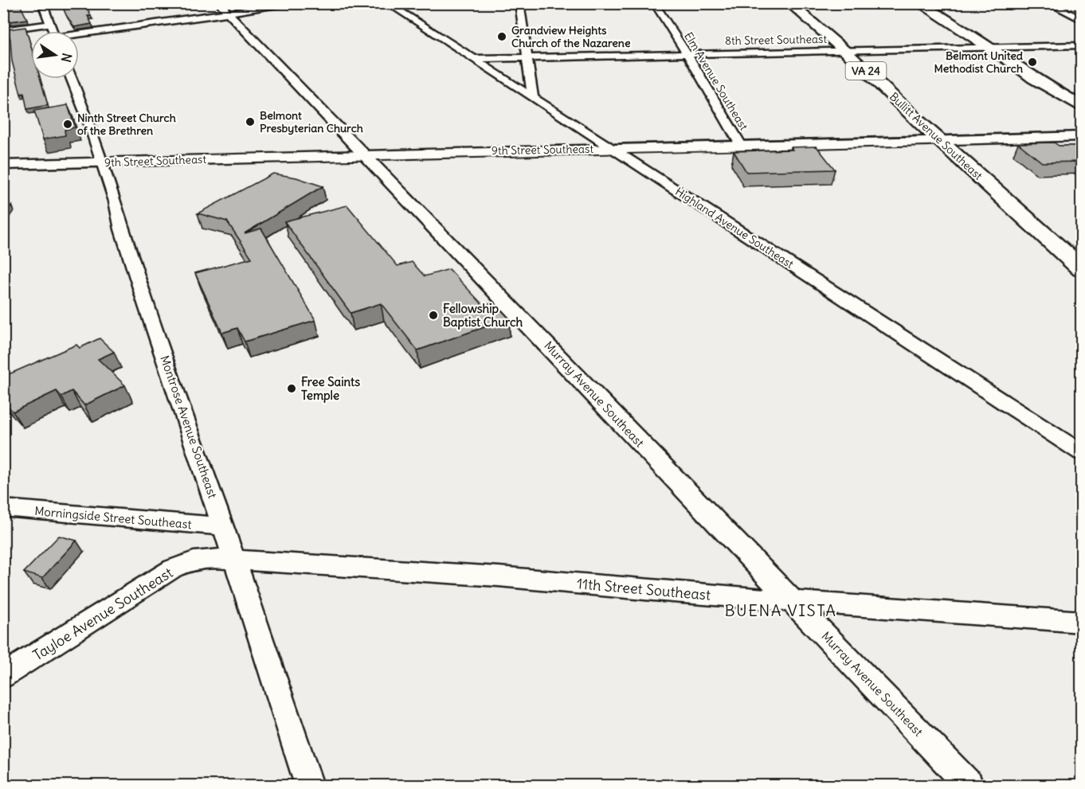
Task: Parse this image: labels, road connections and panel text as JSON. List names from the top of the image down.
{
  "streets": {
    "main road": ["VA 24", "Bullitt Avenue Southeast"],
    "street": [
      "8th Street Southeast",
      "Elm Avenue Southeast",
      "9th Street Southeast",
      "Highland Avenue Southeast",
      "Murray Avenue Southeast",
      "Montrose Avenue Southeast",
      "Morningside Street Southeast",
      "11th Street Southeast",
      "Tayloe Avenue Southeast"
    ]
  },
  "crossings": [
    ["8th Street Southeast", "Elm Avenue Southeast"],
    ["8th Street Southeast", "Bullitt Avenue Southeast"],
    ["8th Street Southeast", "Highland Avenue Southeast"],
    ["Elm Avenue Southeast", "9th Street Southeast"],
    ["Bullitt Avenue Southeast", "9th Street Southeast"],
    ["9th Street Southeast", "Highland Avenue Southeast"],
    ["9th Street Southeast", "Murray Avenue Southeast"],
    ["9th Street Southeast", "Montrose Avenue Southeast"],
    ["Murray Avenue Southeast", "11th Street Southeast"],
    ["Montrose Avenue Southeast", "Morningside Street Southeast"],
    ["Montrose Avenue Southeast", "11th Street Southeast"],
    ["Montrose Avenue Southeast", "Tayloe Avenue Southeast"],
    ["11th Street Southeast", "Tayloe Avenue Southeast"]
  ],
  "districts": ["BUENA VISTA"],
  "places": [
    "Grandview Heights Church of the Nazarene",
    "Belmont United Methodist Church",
    "Belmont Presbyterian Church",
    "Ninth Street Church of the Brethren",
    "Fellowship Baptist Church",
    "Free Saints Temple"
  ],
  "north": "right"
}
